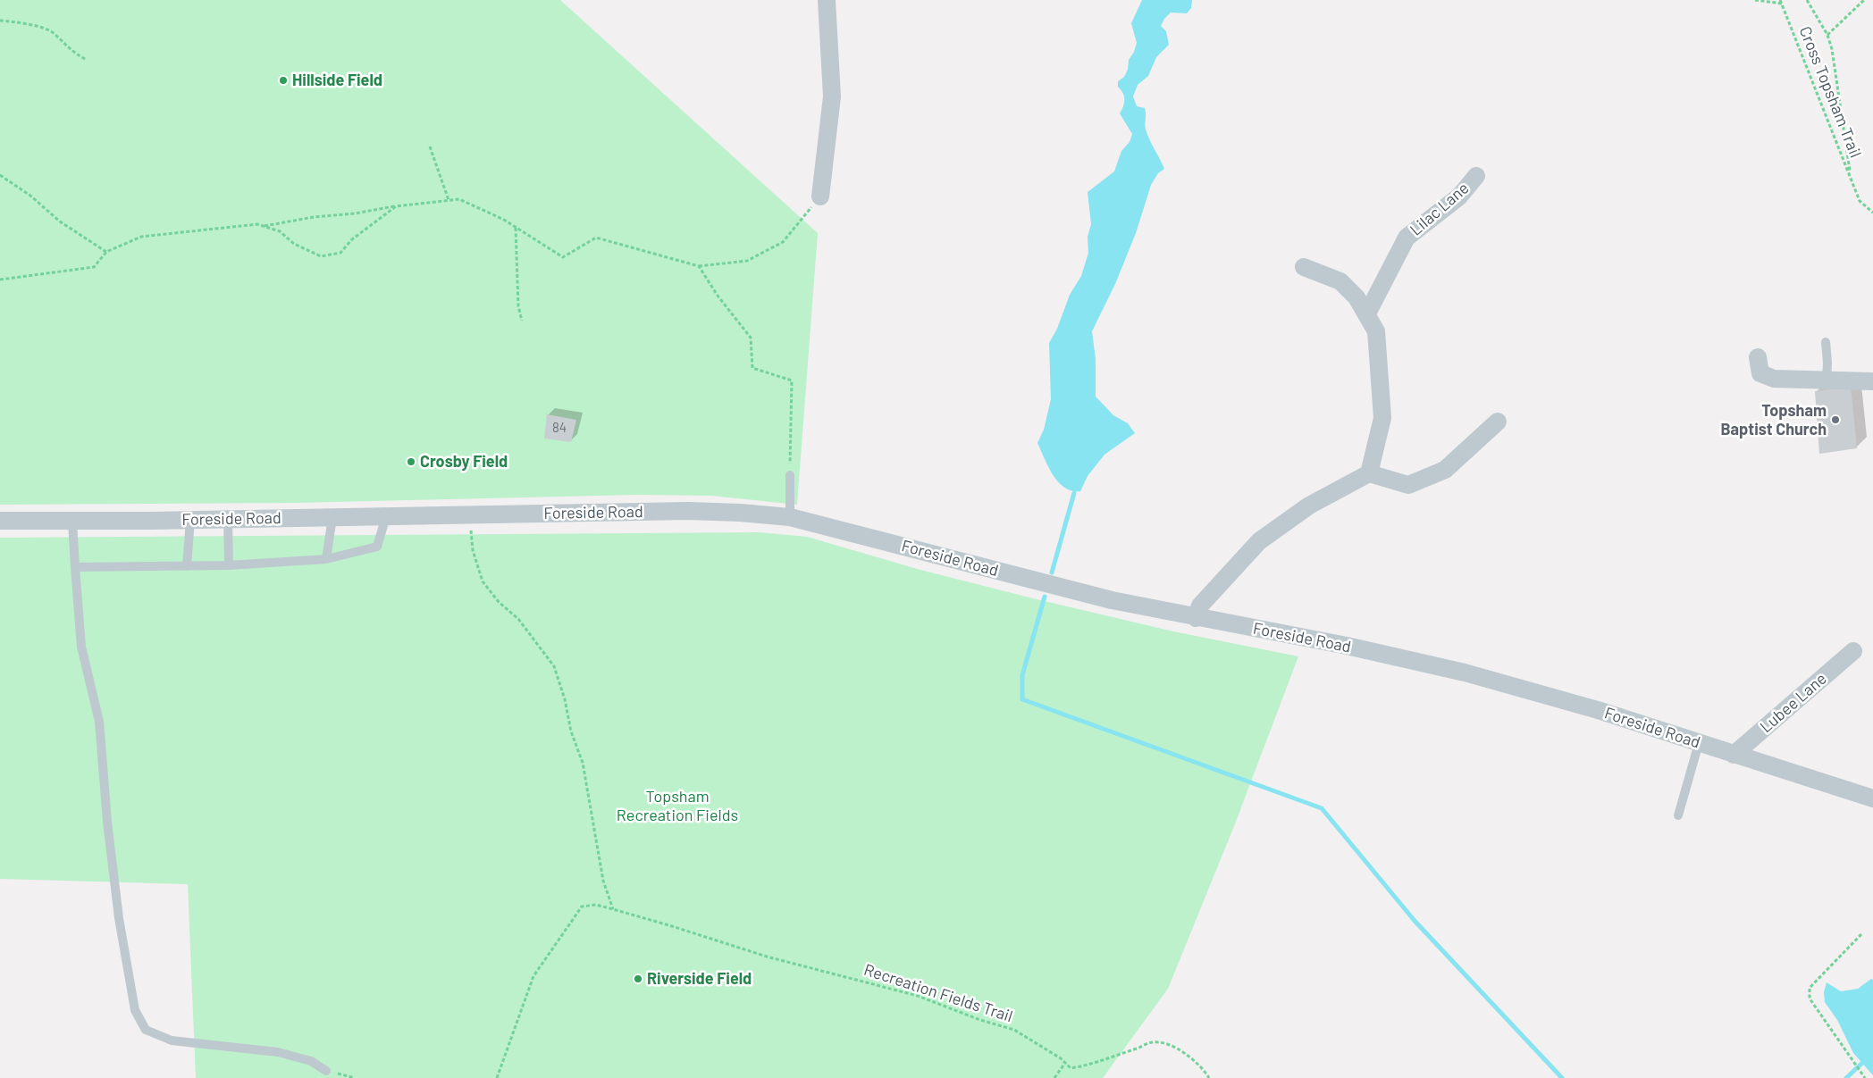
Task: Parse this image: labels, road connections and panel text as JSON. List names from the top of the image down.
{
  "streets": {
    "street": ["Lilac Lane", "Foreside Road", "Lubee Lane"],
    "path": ["Cross Topsham Trail", "Recreation Fields Trail"]
  },
  "crossings": [
    ["Foreside Road", "Lubee Lane"]
  ],
  "parks": ["Topsham Recreation Fields"],
  "places": [
    "Hillside Field",
    "Topsham Baptist Church",
    "Crosby Field",
    "Riverside Field"
  ],
  "house_numbers": ["84"]
}
